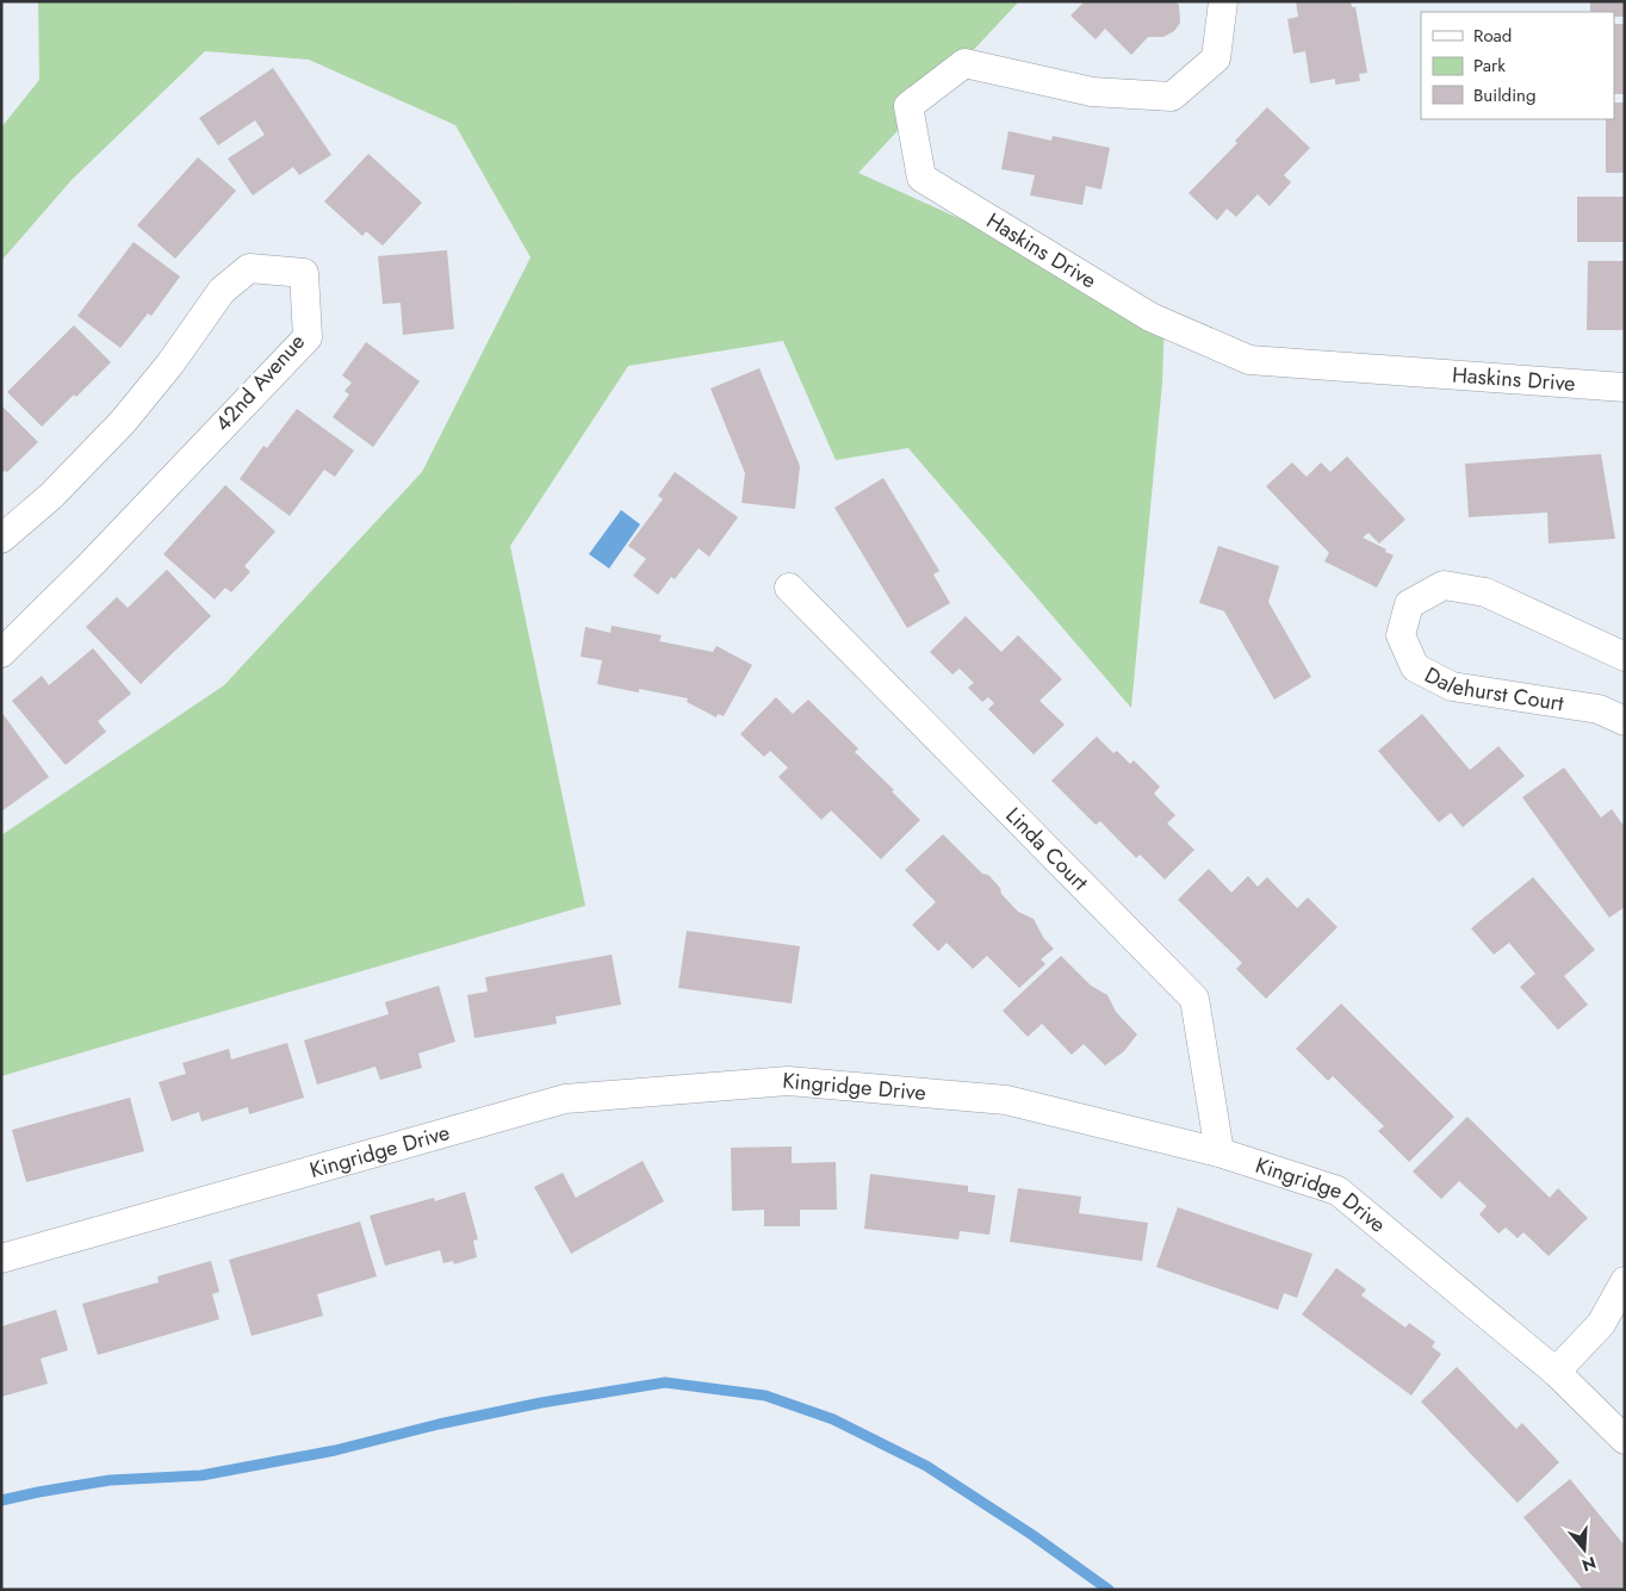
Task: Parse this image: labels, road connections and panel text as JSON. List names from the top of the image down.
{
  "streets": {
    "street": [
      "Haskins Drive",
      "42nd Avenue",
      "Dalehurst Court",
      "Linda Court",
      "Kingridge Drive"
    ]
  },
  "crossings": [
    ["Linda Court", "Kingridge Drive"]
  ],
  "legend": ["Road", "Park", "Building"],
  "north": "bottom"
}
